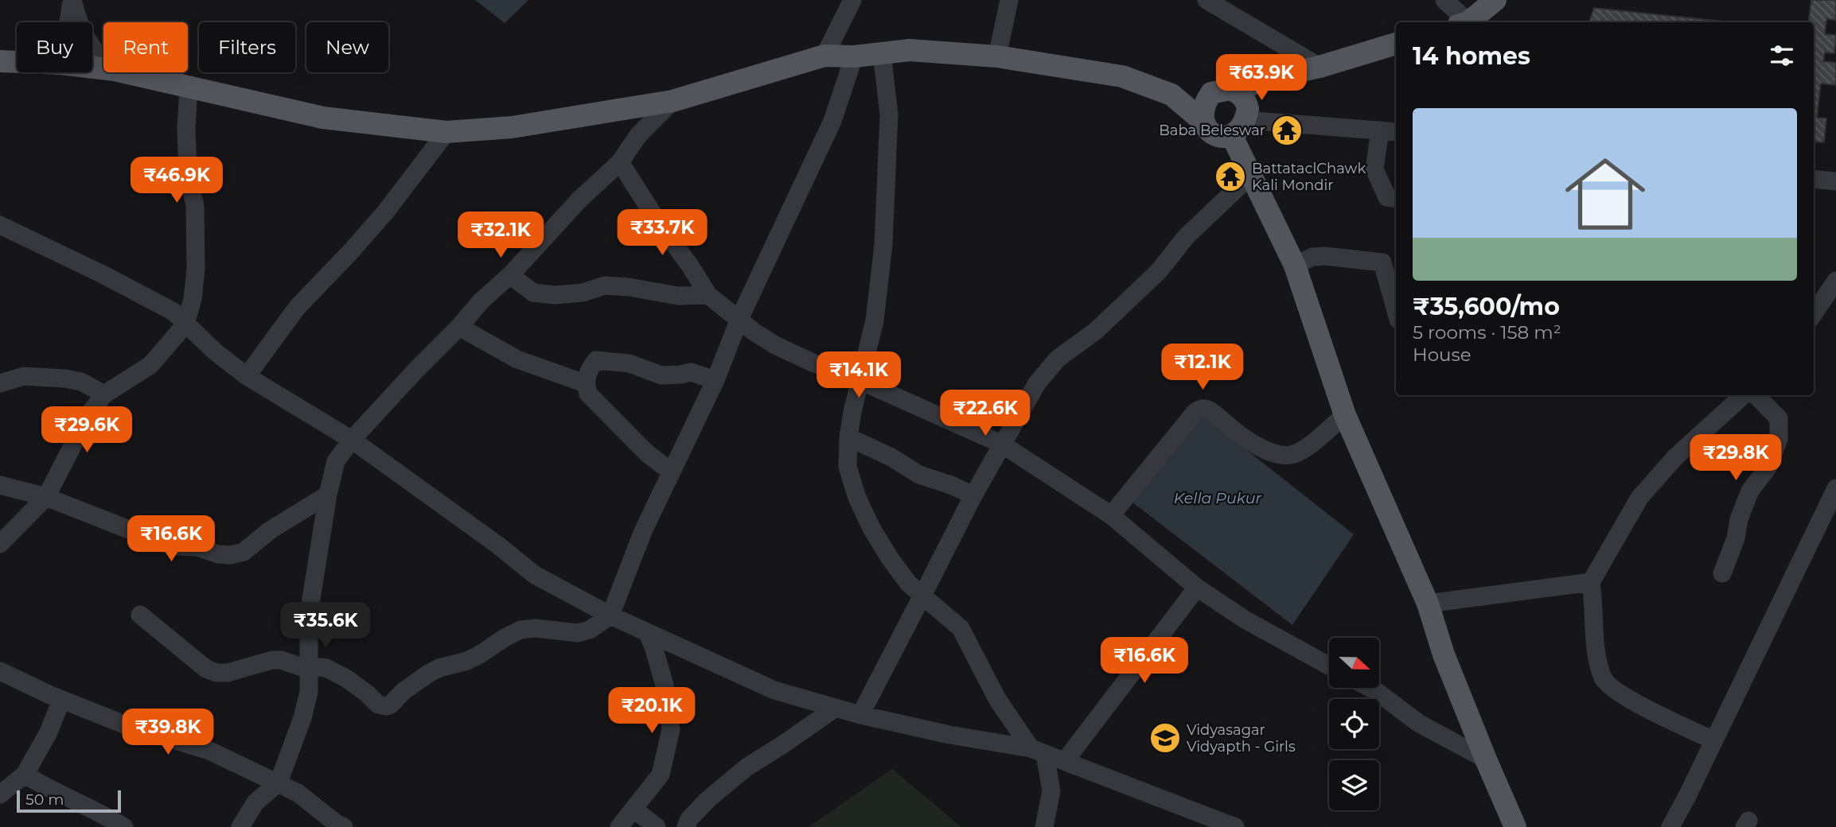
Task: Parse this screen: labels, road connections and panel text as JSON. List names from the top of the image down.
{
  "water": ["Kella Pukur"],
  "places": {
    "temple": ["Baba Beleswar", "BattataclChawk Kali Mondir"],
    "school or university": ["Vidyasagar Vidyapth - Girls"]
  },
  "scale_bar": "50 m",
  "north": "right",
  "page": {
    "chip": [
      "Buy",
      "Rent",
      "Filters",
      "New"
    ],
    "heading": "14 homes",
    "price": [
      "₹63.9K",
      "₹46.9K",
      "₹33.7K",
      "₹32.1K",
      "₹12.1K",
      "₹14.1K",
      "₹22.6K",
      "₹29.6K",
      "₹29.8K",
      "₹16.6K",
      "₹35.6K",
      "₹16.6K",
      "₹20.1K",
      "₹39.8K"
    ],
    "list": [
      {
        "name": "₹35,600/mo",
        "note": "5 rooms · 158 m² · House"
      }
    ],
    "scale": "50 m"
  }
}
